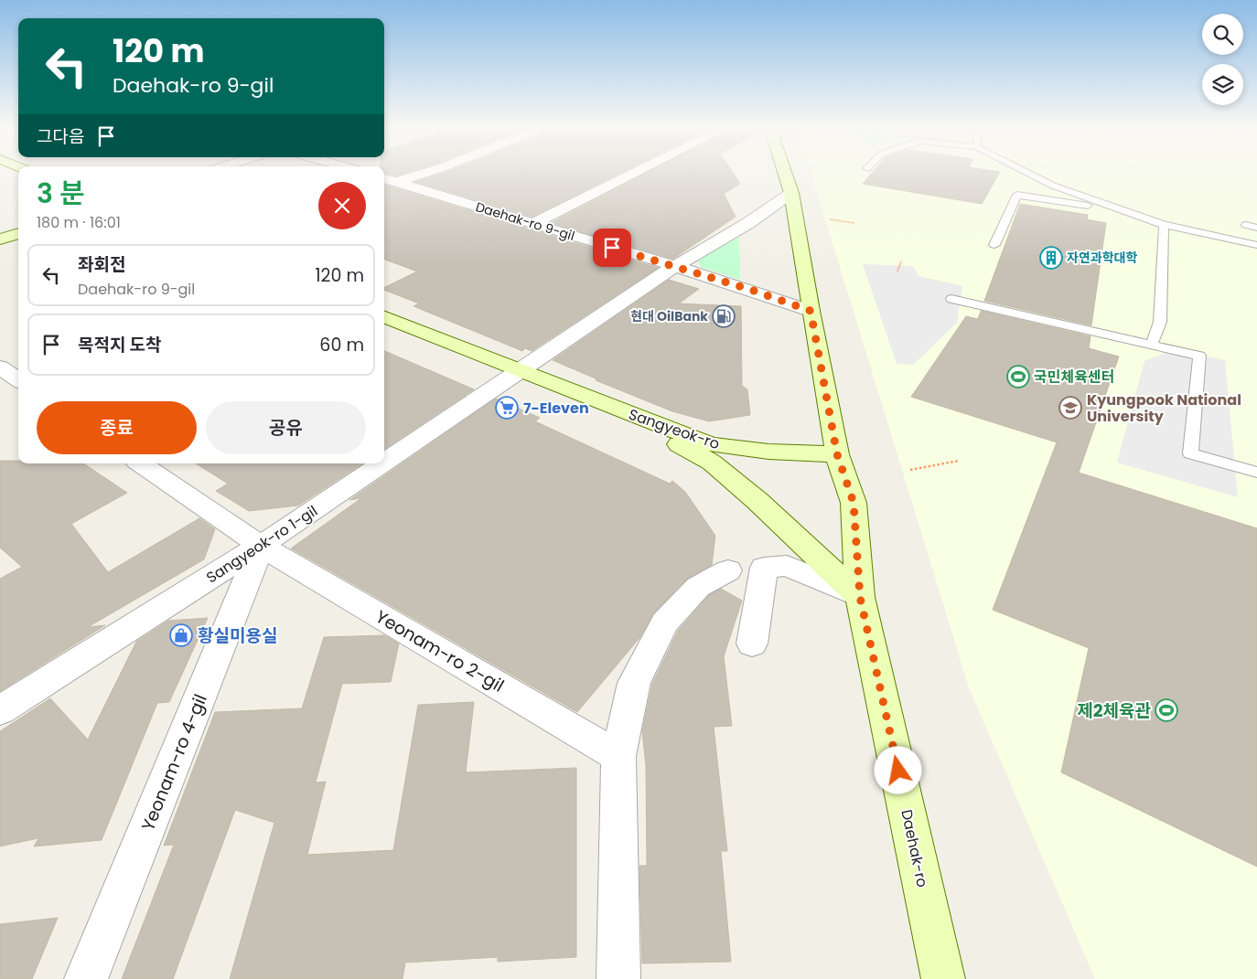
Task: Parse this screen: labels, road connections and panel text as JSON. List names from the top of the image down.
{
  "streets": {
    "main road": ["Sangyeok-ro", "Daehak-ro"],
    "street": [
      "Daehak-ro 9-gil",
      "Sangyeok-ro 1-gil",
      "Yeonam-ro 2-gil",
      "Yeonam-ro 4-gil"
    ]
  },
  "crossings": [
    ["Daehak-ro 9-gil", "Daehak-ro"],
    ["Sangyeok-ro", "Sangyeok-ro 1-gil"],
    ["Sangyeok-ro", "Daehak-ro"],
    ["Sangyeok-ro 1-gil", "Yeonam-ro 2-gil"],
    ["Sangyeok-ro 1-gil", "Yeonam-ro 4-gil"],
    ["Yeonam-ro 2-gil", "Yeonam-ro 4-gil"]
  ],
  "places": {
    "building": ["자연과학대학"],
    "fuel station": ["현대 OilBank"],
    "sports": ["국민체육센터", "제2체육관"],
    "supermarket": ["7-Eleven"],
    "school or university": ["Kyungpook National University"],
    "shop": ["황실미용실"]
  },
  "page": {
    "turn": ["120 m", "Daehak-ro 9-gil"],
    "then": "그다음",
    "heading": ["3 분", "180 m · 16:01"],
    "list": [
      {
        "name": "좌회전",
        "note": "Daehak-ro 9-gil",
        "value": "120 m"
      },
      {
        "name": "목적지 도착",
        "value": "60 m"
      }
    ],
    "buttons": ["종료", "공유"]
  }
}
